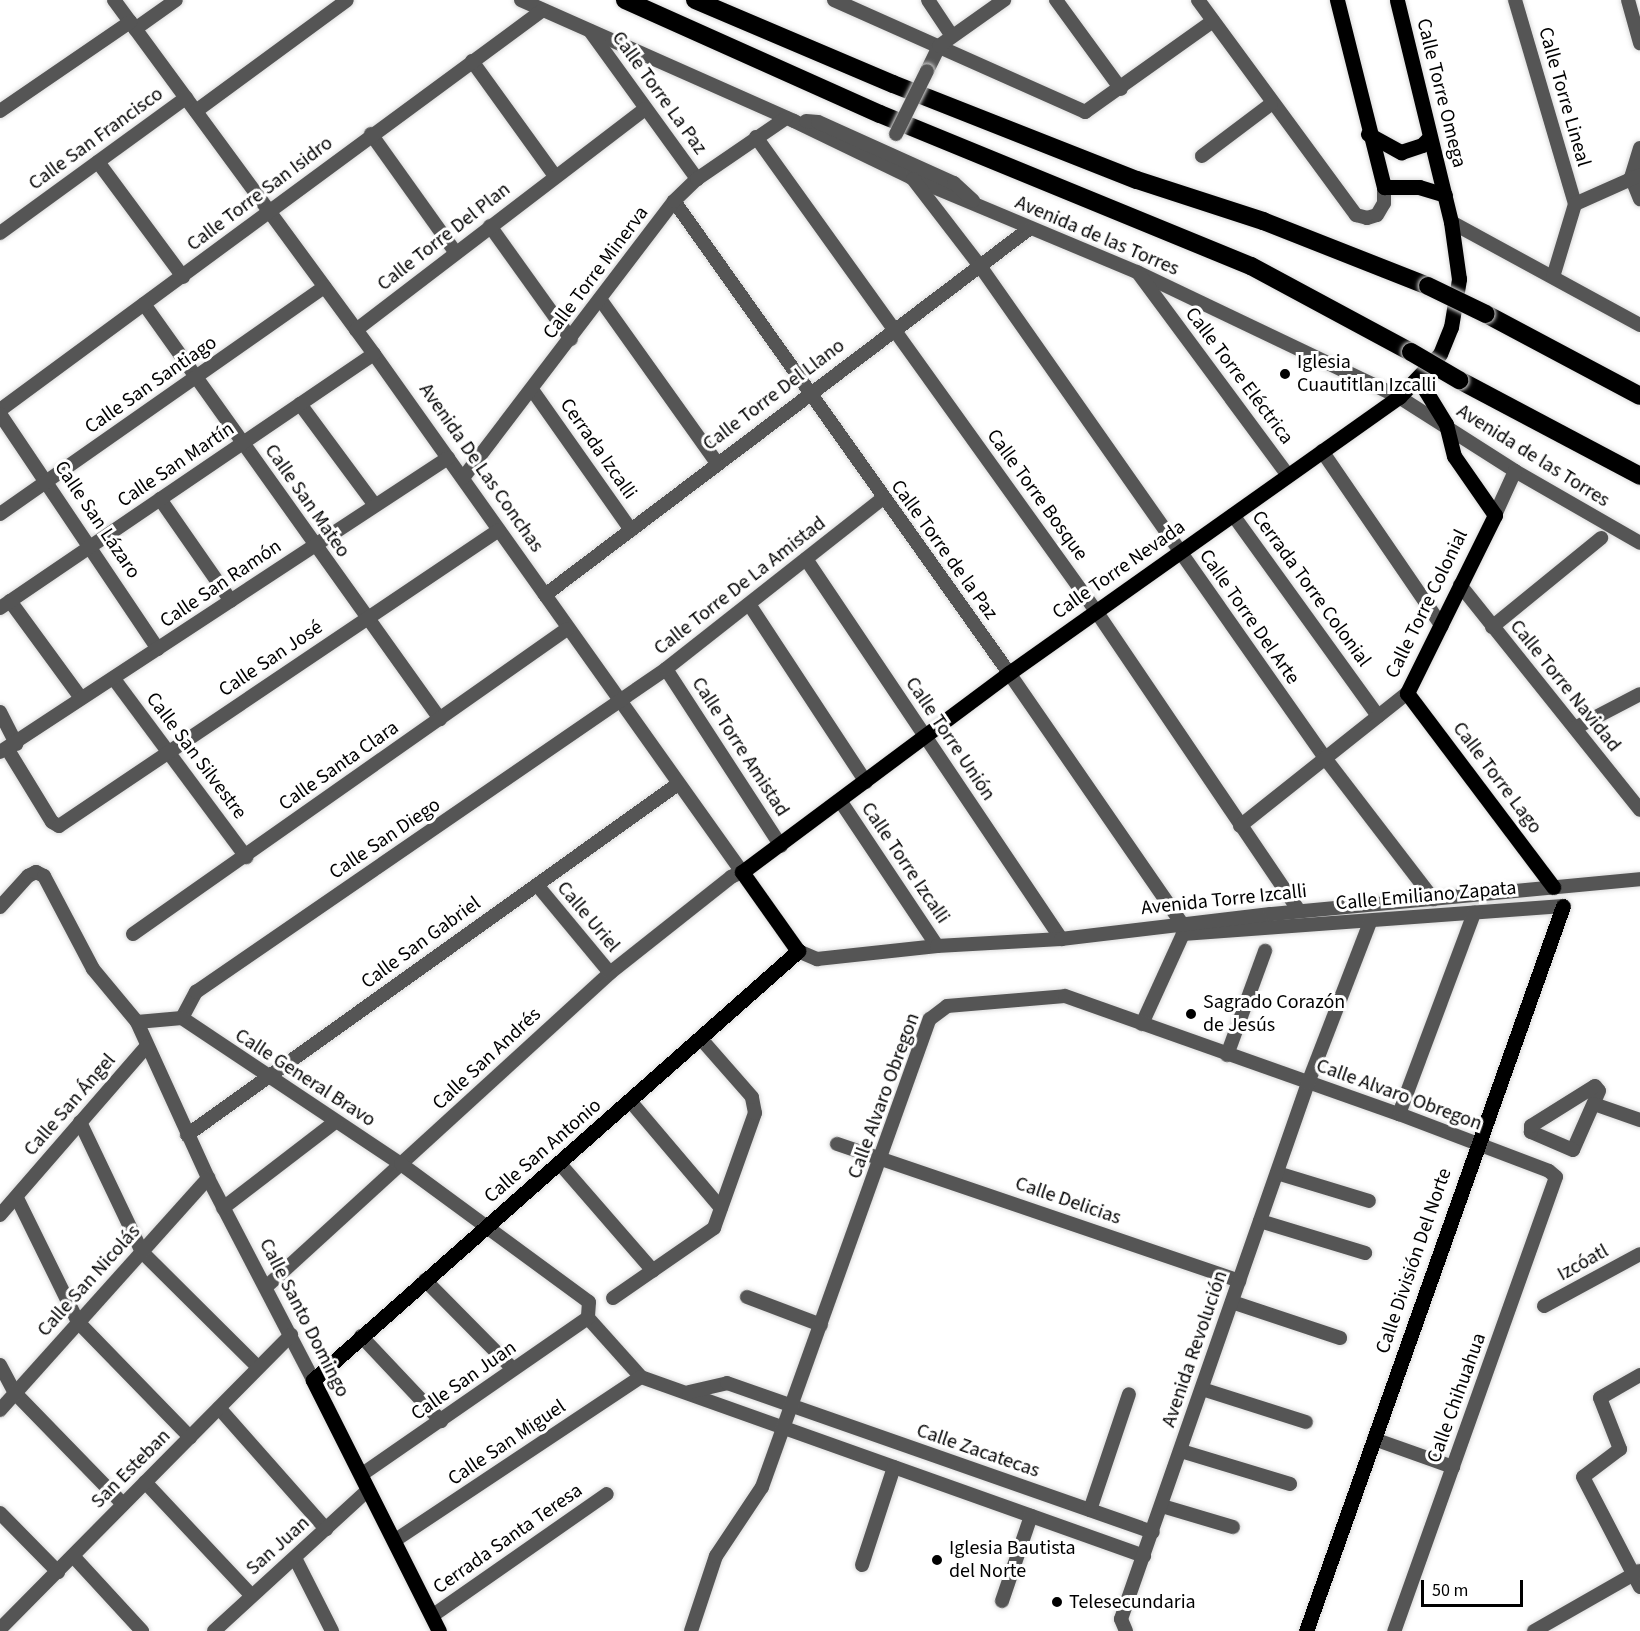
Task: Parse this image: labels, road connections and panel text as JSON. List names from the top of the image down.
{
  "streets": {
    "main road": [
      "Calle Torre Omega",
      "Avenida De Las Conchas",
      "Calle Torre Nevada",
      "Calle Torre Colonial",
      "Calle Torre Lago",
      "Calle San Antonio",
      "Calle División Del Norte",
      "Calle Santo Domingo"
    ],
    "street": [
      "Calle Torre La Paz",
      "Calle Torre Lineal",
      "Calle San Francisco",
      "Calle Torre San Isidro",
      "Avenida de las Torres",
      "Calle Torre Del Plan",
      "Calle Torre Minerva",
      "Calle Torre Eléctrica",
      "Calle San Santiago",
      "Calle Torre Del Llano",
      "Cerrada Izcalli",
      "Calle San Martín",
      "Calle Torre Bosque",
      "Calle San Mateo",
      "Calle San Lázaro",
      "Calle Torre de la Paz",
      "Calle San Ramón",
      "Calle Torre De La Amistad",
      "Cerrada Torre Colonial",
      "Calle Torre Del Arte",
      "Calle San José",
      "Calle Torre Navidad",
      "Calle Torre Unión",
      "Calle Torre Amistad",
      "Calle San Silvestre",
      "Calle Santa Clara",
      "Calle San Diego",
      "Calle Torre Izcalli",
      "Calle Emiliano Zapata",
      "Avenida Torre Izcalli",
      "Calle Uriel",
      "Calle San Gabriel",
      "Calle San Andrés",
      "Calle General Bravo",
      "Calle Alvaro Obregon",
      "Calle San Ángel",
      "Calle Delicias",
      "Izcóatl",
      "Calle San Nicolás",
      "Avenida Revolución",
      "Calle San Juan",
      "Calle Chihuahua",
      "Calle San Miguel",
      "Calle Zacatecas",
      "San Esteban",
      "Cerrada Santa Teresa",
      "San Juan"
    ]
  },
  "crossings": [
    ["Calle Torre La Paz", "Avenida de las Torres"],
    ["Calle Torre La Paz", "Calle Torre Del Plan"],
    ["Calle Torre La Paz", "Calle Torre Minerva"],
    ["Calle Torre Omega", "Calle Torre Nevada"],
    ["Calle San Francisco", "Avenida De Las Conchas"],
    ["Calle Torre San Isidro", "Avenida de las Torres"],
    ["Calle Torre San Isidro", "Avenida De Las Conchas"],
    ["Calle Torre San Isidro", "Calle San Mateo"],
    ["Calle Torre San Isidro", "Calle San Lázaro"],
    ["Avenida de las Torres", "Calle Torre Minerva"],
    ["Avenida de las Torres", "Calle Torre Eléctrica"],
    ["Avenida de las Torres", "Calle Torre Del Llano"],
    ["Avenida de las Torres", "Calle Torre Nevada"],
    ["Avenida de las Torres", "Calle Torre Colonial"],
    ["Avenida de las Torres", "Calle Torre Del Arte"],
    ["Calle Torre Del Plan", "Avenida De Las Conchas"],
    ["Calle Torre Minerva", "Cerrada Izcalli"],
    ["Calle Torre Minerva", "Avenida De Las Conchas"],
    ["Calle Torre Minerva", "Calle Torre Bosque"],
    ["Calle Torre Minerva", "Calle Torre de la Paz"],
    ["Calle Torre Eléctrica", "Calle Torre Nevada"],
    ["Calle San Santiago", "Avenida De Las Conchas"],
    ["Calle San Santiago", "Calle San Mateo"],
    ["Calle San Santiago", "Calle San Lázaro"],
    ["Calle Torre Del Llano", "Cerrada Izcalli"],
    ["Calle Torre Del Llano", "Avenida De Las Conchas"],
    ["Calle Torre Del Llano", "Calle Torre Bosque"],
    ["Calle Torre Del Llano", "Calle Torre de la Paz"],
    ["Calle Torre Del Llano", "Calle Torre Del Arte"],
    ["Calle San Martín", "Avenida De Las Conchas"],
    ["Calle San Martín", "Calle San Mateo"],
    ["Calle San Martín", "Calle San Lázaro"],
    ["Avenida De Las Conchas", "Calle Torre Nevada"],
    ["Avenida De Las Conchas", "Calle San Ramón"],
    ["Avenida De Las Conchas", "Calle Torre De La Amistad"],
    ["Avenida De Las Conchas", "Calle San José"],
    ["Avenida De Las Conchas", "Calle Santa Clara"],
    ["Avenida De Las Conchas", "Calle San Diego"],
    ["Avenida De Las Conchas", "Avenida Torre Izcalli"],
    ["Avenida De Las Conchas", "Calle San Gabriel"],
    ["Avenida De Las Conchas", "Calle San Andrés"],
    ["Avenida De Las Conchas", "Calle San Antonio"],
    ["Calle Torre Bosque", "Calle Torre Nevada"],
    ["Calle Torre Bosque", "Calle Torre Colonial"],
    ["Calle Torre Bosque", "Avenida Torre Izcalli"],
    ["Calle San Mateo", "Calle San Ramón"],
    ["Calle San Mateo", "Calle San José"],
    ["Calle San Mateo", "Calle Santa Clara"],
    ["Calle San Lázaro", "Calle San Ramón"],
    ["Calle Torre de la Paz", "Calle Torre Nevada"],
    ["Calle Torre de la Paz", "Calle Torre De La Amistad"],
    ["Calle Torre de la Paz", "Calle Emiliano Zapata"],
    ["Calle Torre de la Paz", "Avenida Torre Izcalli"],
    ["Calle Torre Nevada", "Cerrada Torre Colonial"],
    ["Calle Torre Nevada", "Calle Torre Del Arte"],
    ["Calle Torre Nevada", "Calle Torre Unión"],
    ["Calle Torre Nevada", "Calle Torre Amistad"],
    ["Calle Torre Nevada", "Calle Torre Izcalli"],
    ["Calle Torre Nevada", "Calle San Andrés"],
    ["Calle San Ramón", "Calle San José"],
    ["Calle San Ramón", "Calle San Silvestre"],
    ["Calle Torre De La Amistad", "Calle Torre Unión"],
    ["Calle Torre De La Amistad", "Calle Torre Amistad"],
    ["Calle Torre De La Amistad", "Calle San Diego"],
    ["Cerrada Torre Colonial", "Calle Torre Colonial"],
    ["Calle Torre Colonial", "Calle Torre Del Arte"],
    ["Calle Torre Colonial", "Calle Torre Navidad"],
    ["Calle Torre Colonial", "Calle Torre Lago"],
    ["Calle Torre Del Arte", "Avenida Torre Izcalli"],
    ["Calle San José", "Calle San Silvestre"],
    ["Calle Torre Unión", "Avenida Torre Izcalli"],
    ["Calle San Silvestre", "Calle Santa Clara"],
    ["Calle Torre Lago", "Avenida Torre Izcalli"],
    ["Calle San Diego", "Calle General Bravo"],
    ["Calle Torre Izcalli", "Avenida Torre Izcalli"],
    ["Calle Emiliano Zapata", "Avenida Torre Izcalli"],
    ["Calle Emiliano Zapata", "Calle División Del Norte"],
    ["Calle Emiliano Zapata", "Avenida Revolución"],
    ["Calle Uriel", "Calle San Gabriel"],
    ["Calle Uriel", "Calle San Andrés"],
    ["Calle San Gabriel", "Calle General Bravo"],
    ["Calle San Gabriel", "Calle Santo Domingo"],
    ["Calle San Andrés", "Calle General Bravo"],
    ["Calle San Andrés", "Calle Santo Domingo"],
    ["Calle General Bravo", "Calle San Antonio"],
    ["Calle General Bravo", "Calle San Juan"],
    ["Calle General Bravo", "Calle San Miguel"],
    ["Calle Alvaro Obregon", "Calle Delicias"],
    ["Calle Alvaro Obregon", "Calle División Del Norte"],
    ["Calle Alvaro Obregon", "Avenida Revolución"],
    ["Calle Alvaro Obregon", "Calle Chihuahua"],
    ["Calle Alvaro Obregon", "Calle Zacatecas"],
    ["Calle San Ángel", "Calle Santo Domingo"],
    ["Calle San Antonio", "Calle Santo Domingo"],
    ["Calle Delicias", "Avenida Revolución"],
    ["Calle San Nicolás", "Calle Santo Domingo"],
    ["Calle Santo Domingo", "Calle San Juan"],
    ["Calle Santo Domingo", "Calle San Miguel"],
    ["Calle Santo Domingo", "San Esteban"],
    ["Calle Santo Domingo", "Cerrada Santa Teresa"],
    ["Calle Santo Domingo", "San Juan"],
    ["Avenida Revolución", "Calle Zacatecas"]
  ],
  "places": [
    "Iglesia Cuautitlan Izcalli",
    "Sagrado Corazón de Jesús",
    "Iglesia Bautista del Norte",
    "Telesecundaria"
  ],
  "scale_bar": "50 m"
}
